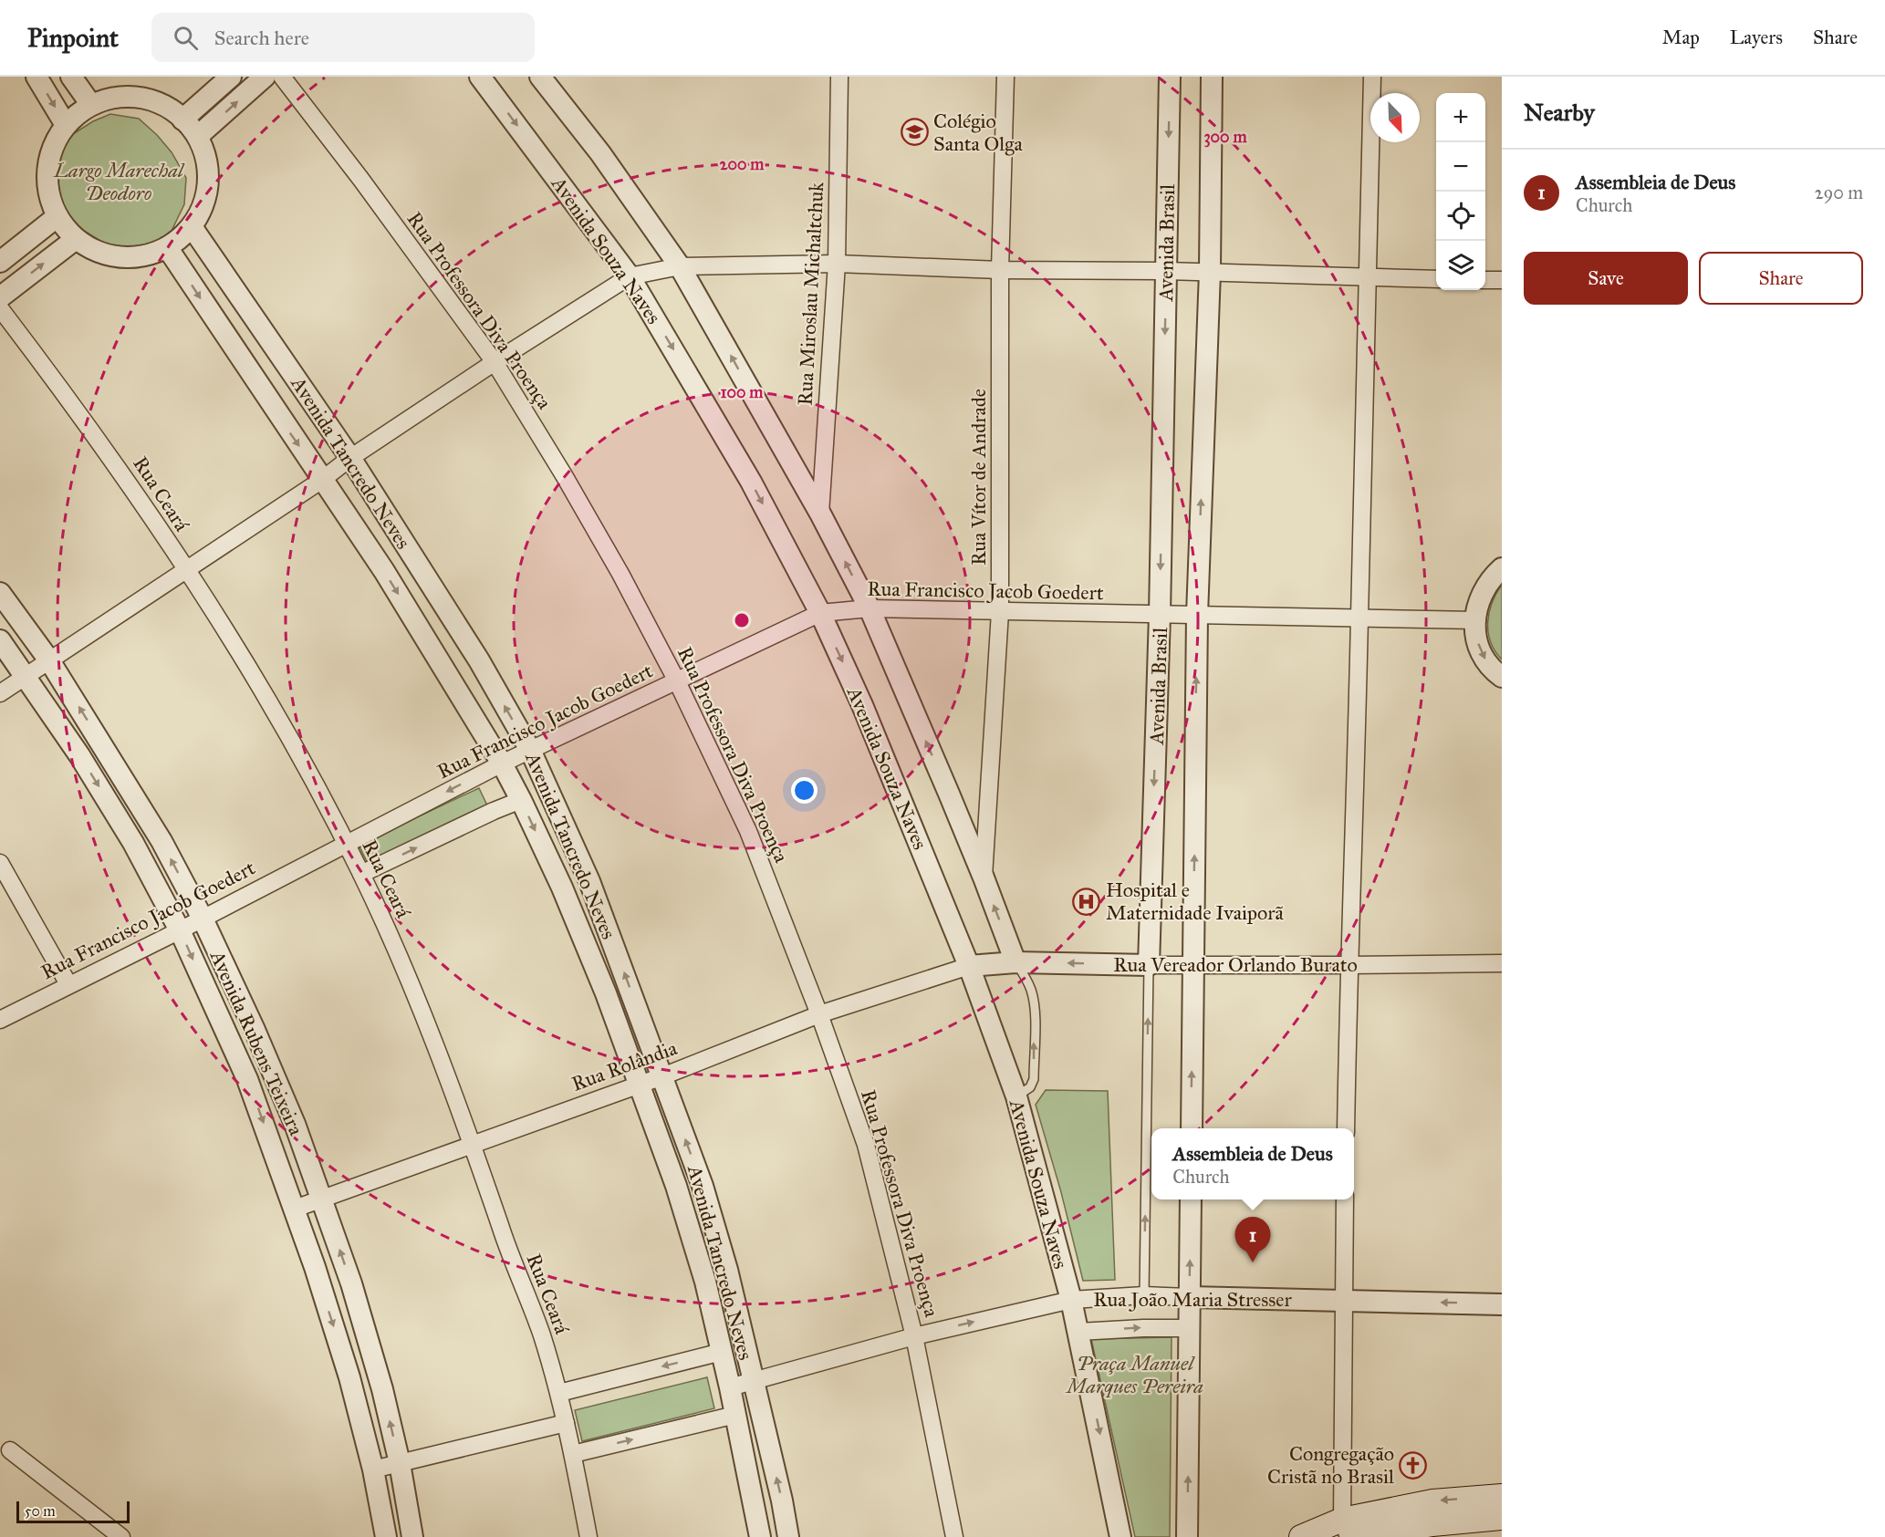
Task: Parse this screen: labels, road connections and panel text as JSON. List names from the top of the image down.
{
  "streets": {
    "street": [
      "Avenida Brasil",
      "Avenida Souza Naves",
      "Rua Miroslau Michaltchuk",
      "Rua Professora Diva Proença",
      "Avenida Tancredo Neves",
      "Rua Vítor de Andrade",
      "Rua Ceará",
      "Rua Francisco Jacob Goedert",
      "Rua Vereador Orlando Burato",
      "Avenida Rubens Teixeira",
      "Rua Rolândia",
      "Rua João Maria Stresser"
    ]
  },
  "crossings": [
    ["Avenida Brasil", "Rua Francisco Jacob Goedert"],
    ["Avenida Brasil", "Rua Vereador Orlando Burato"],
    ["Avenida Brasil", "Rua João Maria Stresser"],
    ["Avenida Souza Naves", "Rua Francisco Jacob Goedert"],
    ["Avenida Souza Naves", "Rua Vereador Orlando Burato"],
    ["Avenida Souza Naves", "Rua Rolândia"],
    ["Avenida Souza Naves", "Rua João Maria Stresser"],
    ["Rua Professora Diva Proença", "Rua Francisco Jacob Goedert"],
    ["Rua Professora Diva Proença", "Rua Rolândia"],
    ["Rua Professora Diva Proença", "Rua João Maria Stresser"],
    ["Avenida Tancredo Neves", "Rua Francisco Jacob Goedert"],
    ["Avenida Tancredo Neves", "Rua Rolândia"],
    ["Avenida Tancredo Neves", "Rua João Maria Stresser"],
    ["Rua Vítor de Andrade", "Rua Francisco Jacob Goedert"],
    ["Rua Ceará", "Rua Francisco Jacob Goedert"],
    ["Rua Ceará", "Rua Rolândia"],
    ["Rua Francisco Jacob Goedert", "Avenida Rubens Teixeira"],
    ["Rua Vereador Orlando Burato", "Rua Rolândia"],
    ["Avenida Rubens Teixeira", "Rua Rolândia"]
  ],
  "parks": ["Largo Marechal Deodoro", "Praça Manuel Marques Pereira"],
  "places": {
    "school or university": ["Colégio Santa Olga"],
    "hospital": ["Hospital e Maternidade Ivaiporã"],
    "church": ["Congregação Cristã no Brasil"]
  },
  "scale_bar": "50 m",
  "north": "bottom right",
  "page": {
    "header": "Pinpoint",
    "search": "Search here",
    "nav": ["Map", "Layers", "Share"],
    "heading": "Nearby",
    "map_buttons": ["+", "−"],
    "list": [
      {
        "mark": "1",
        "name": "Assembleia de Deus",
        "note": "Church",
        "value": "290 m"
      }
    ],
    "buttons": ["Save", "Share"],
    "popup": ["Assembleia de Deus", "Church"],
    "pins": "1",
    "scale": "50 m"
  },
  "rings": ["300 m", "200 m", "100 m"]
}
